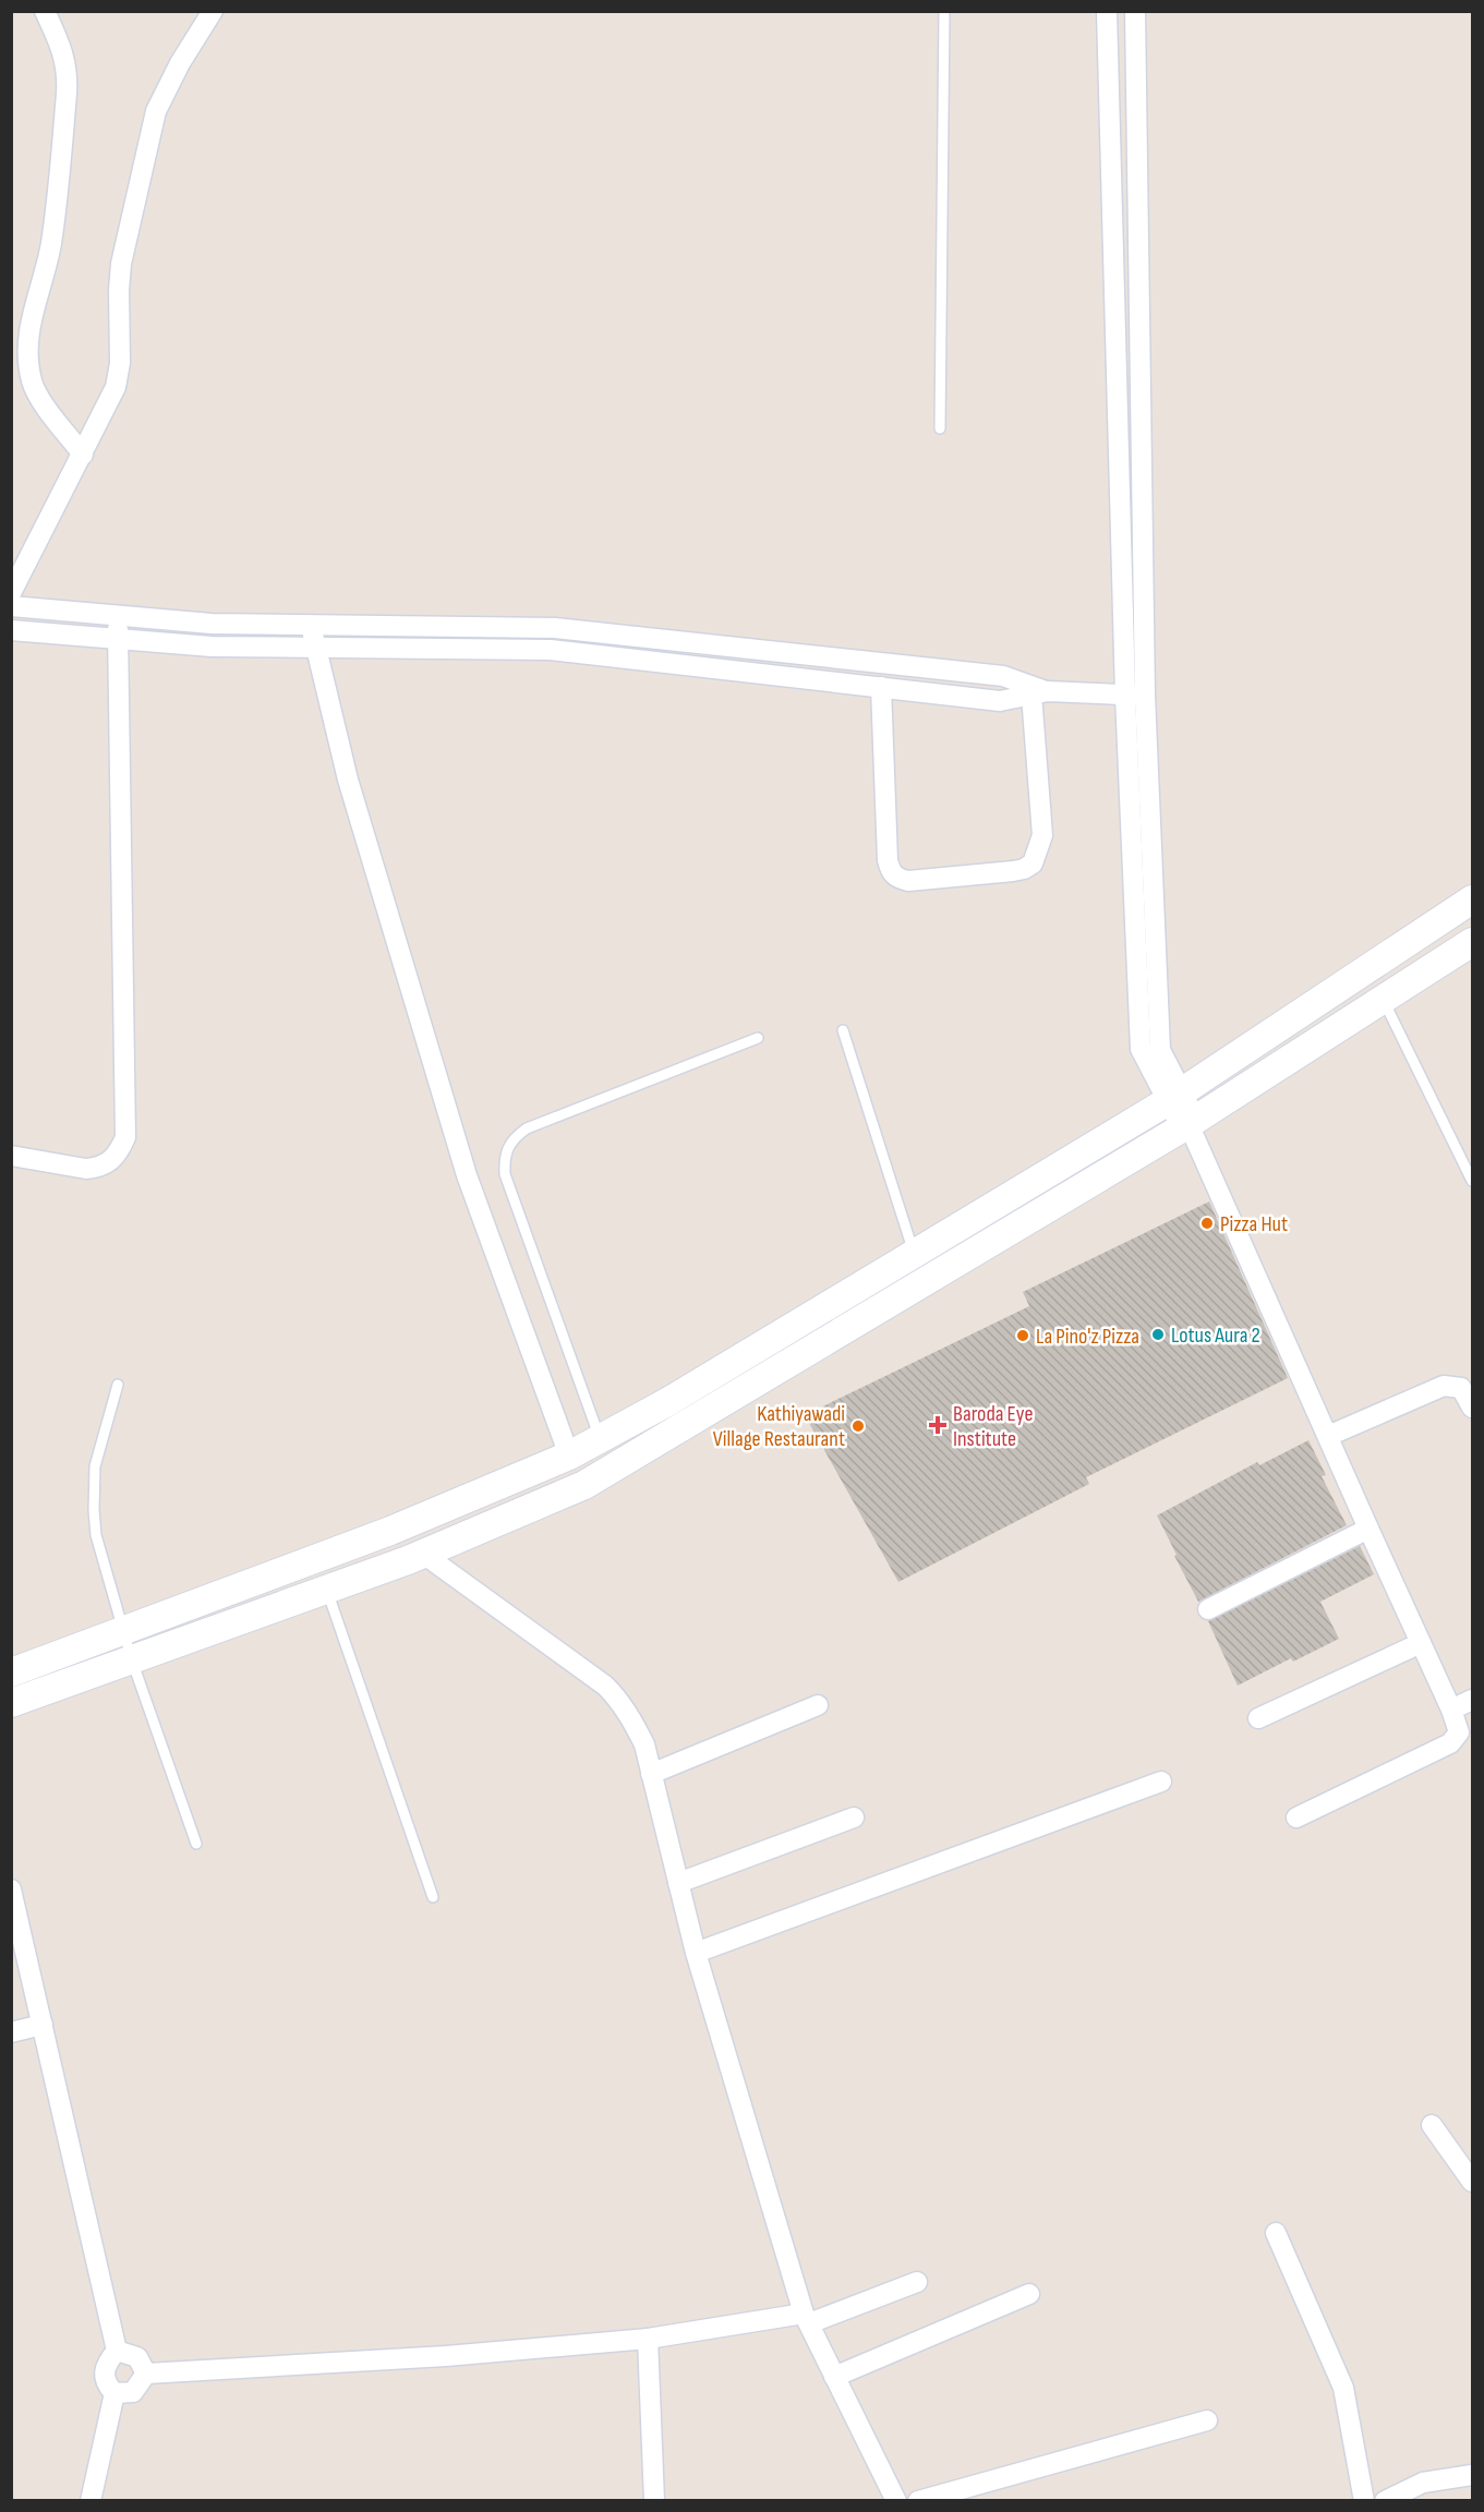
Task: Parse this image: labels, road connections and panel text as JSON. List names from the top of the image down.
{
  "places": {
    "other": [
      "Pizza Hut",
      "Lotus Aura 2",
      "La Pino'z Pizza",
      "Kathiyawadi Village Restaurant"
    ],
    "health": ["Baroda Eye Institute"]
  }
}
